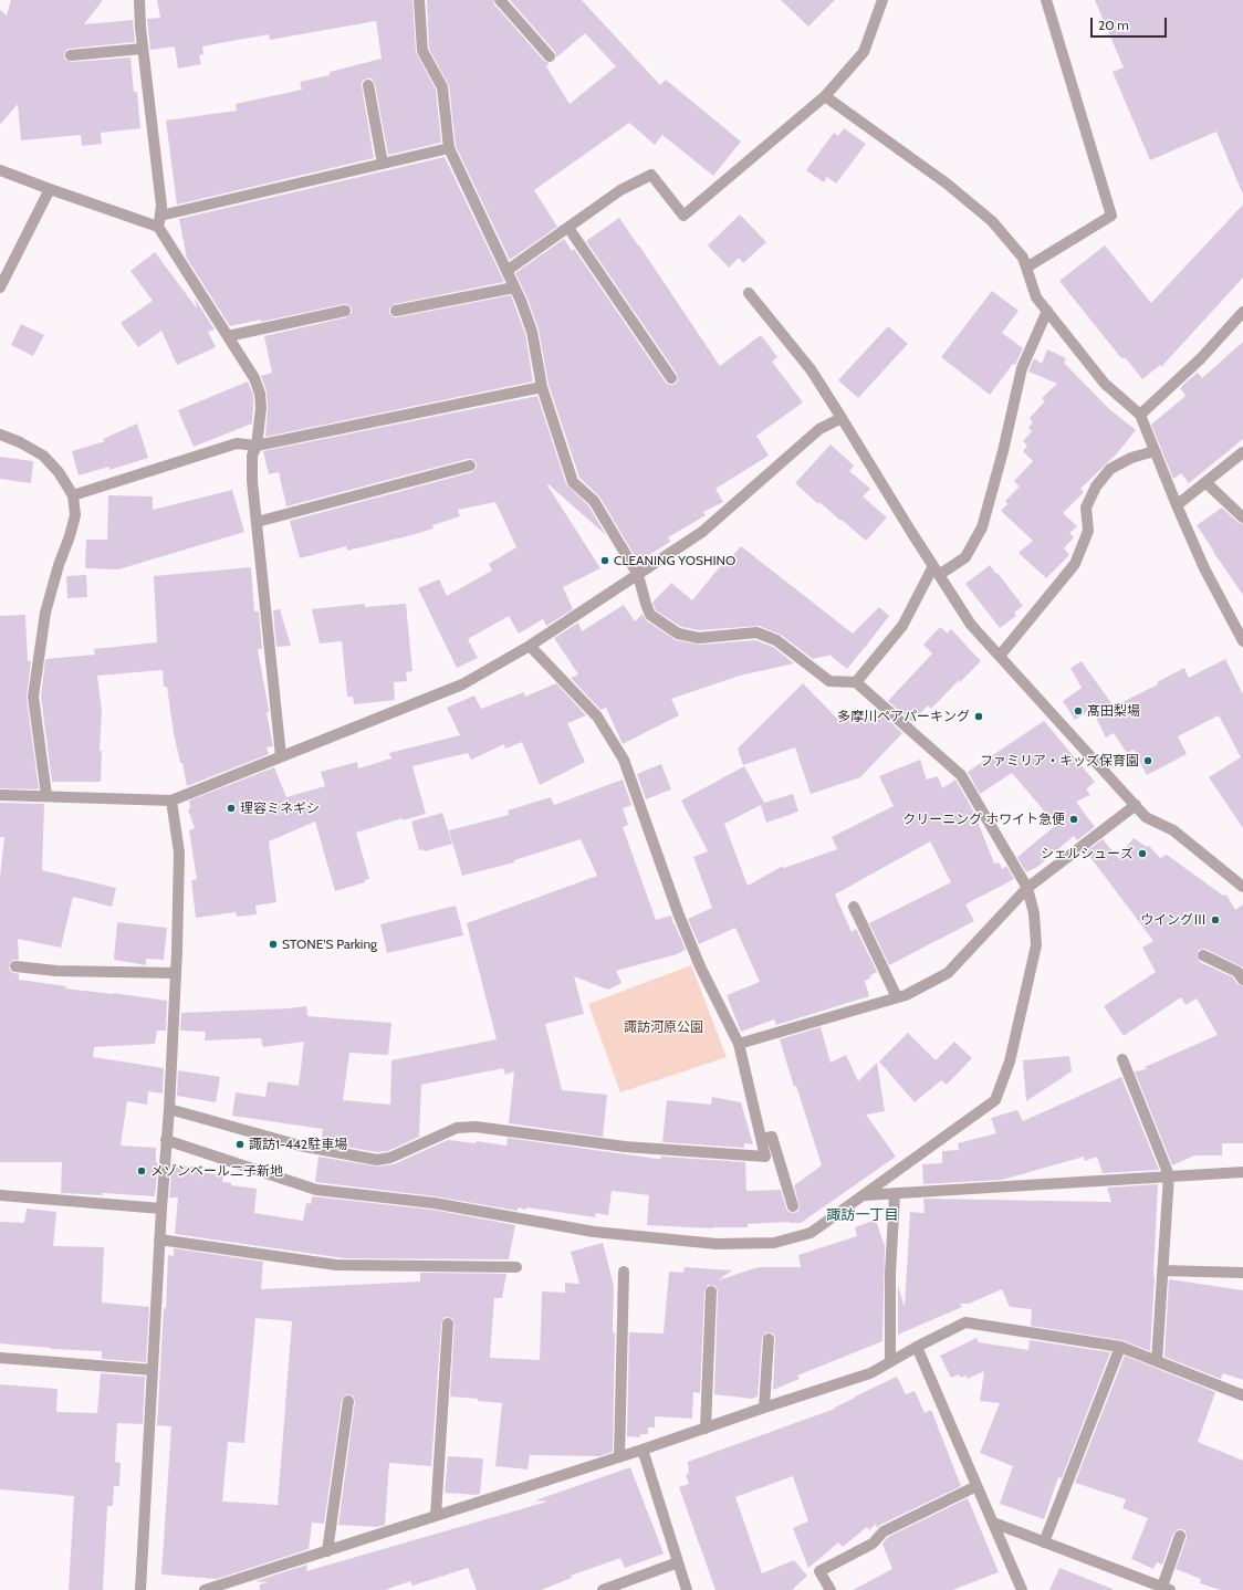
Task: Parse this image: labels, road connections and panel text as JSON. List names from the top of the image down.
{
  "districts": ["諏訪一丁目"],
  "parks": ["諏訪河原公園"],
  "places": [
    "CLEANING YOSHINO",
    "髙田梨場",
    "多摩川ペアパーキング",
    "ファミリア・キッズ保育園",
    "理容ミネギシ",
    "クリーニング ホワイト急便",
    "シェルシューズ",
    "ウイングⅢ",
    "STONE'S Parking",
    "諏訪1-442駐車場",
    "メゾンベール二子新地"
  ],
  "scale_bar": "20 m"
}
